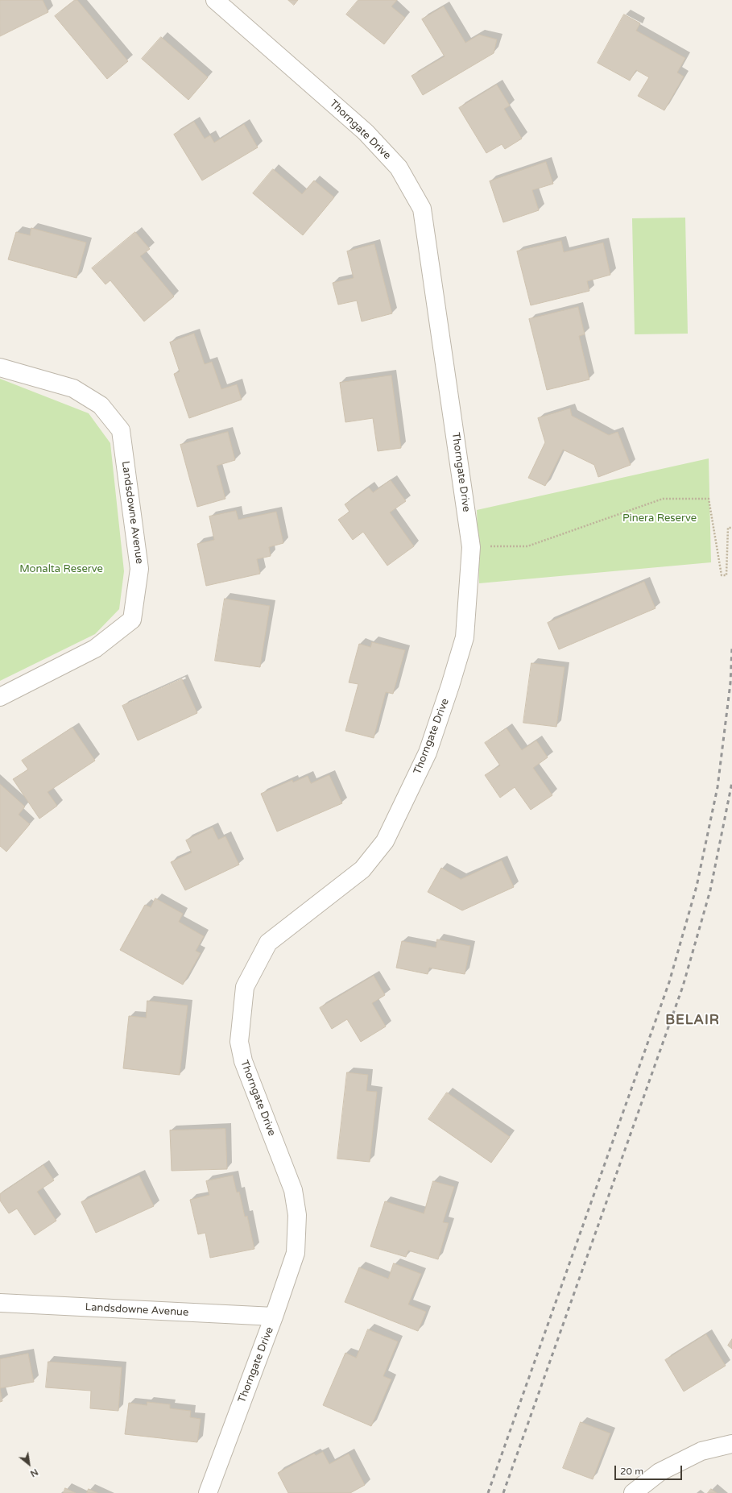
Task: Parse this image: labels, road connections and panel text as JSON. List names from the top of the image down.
{
  "streets": {
    "street": ["Thorngate Drive", "Landsdowne Avenue"]
  },
  "crossings": [
    ["Thorngate Drive", "Landsdowne Avenue"]
  ],
  "districts": ["BELAIR"],
  "parks": ["Pinera Reserve", "Monalta Reserve"],
  "scale_bar": "20 m",
  "north": "bottom right"
}
